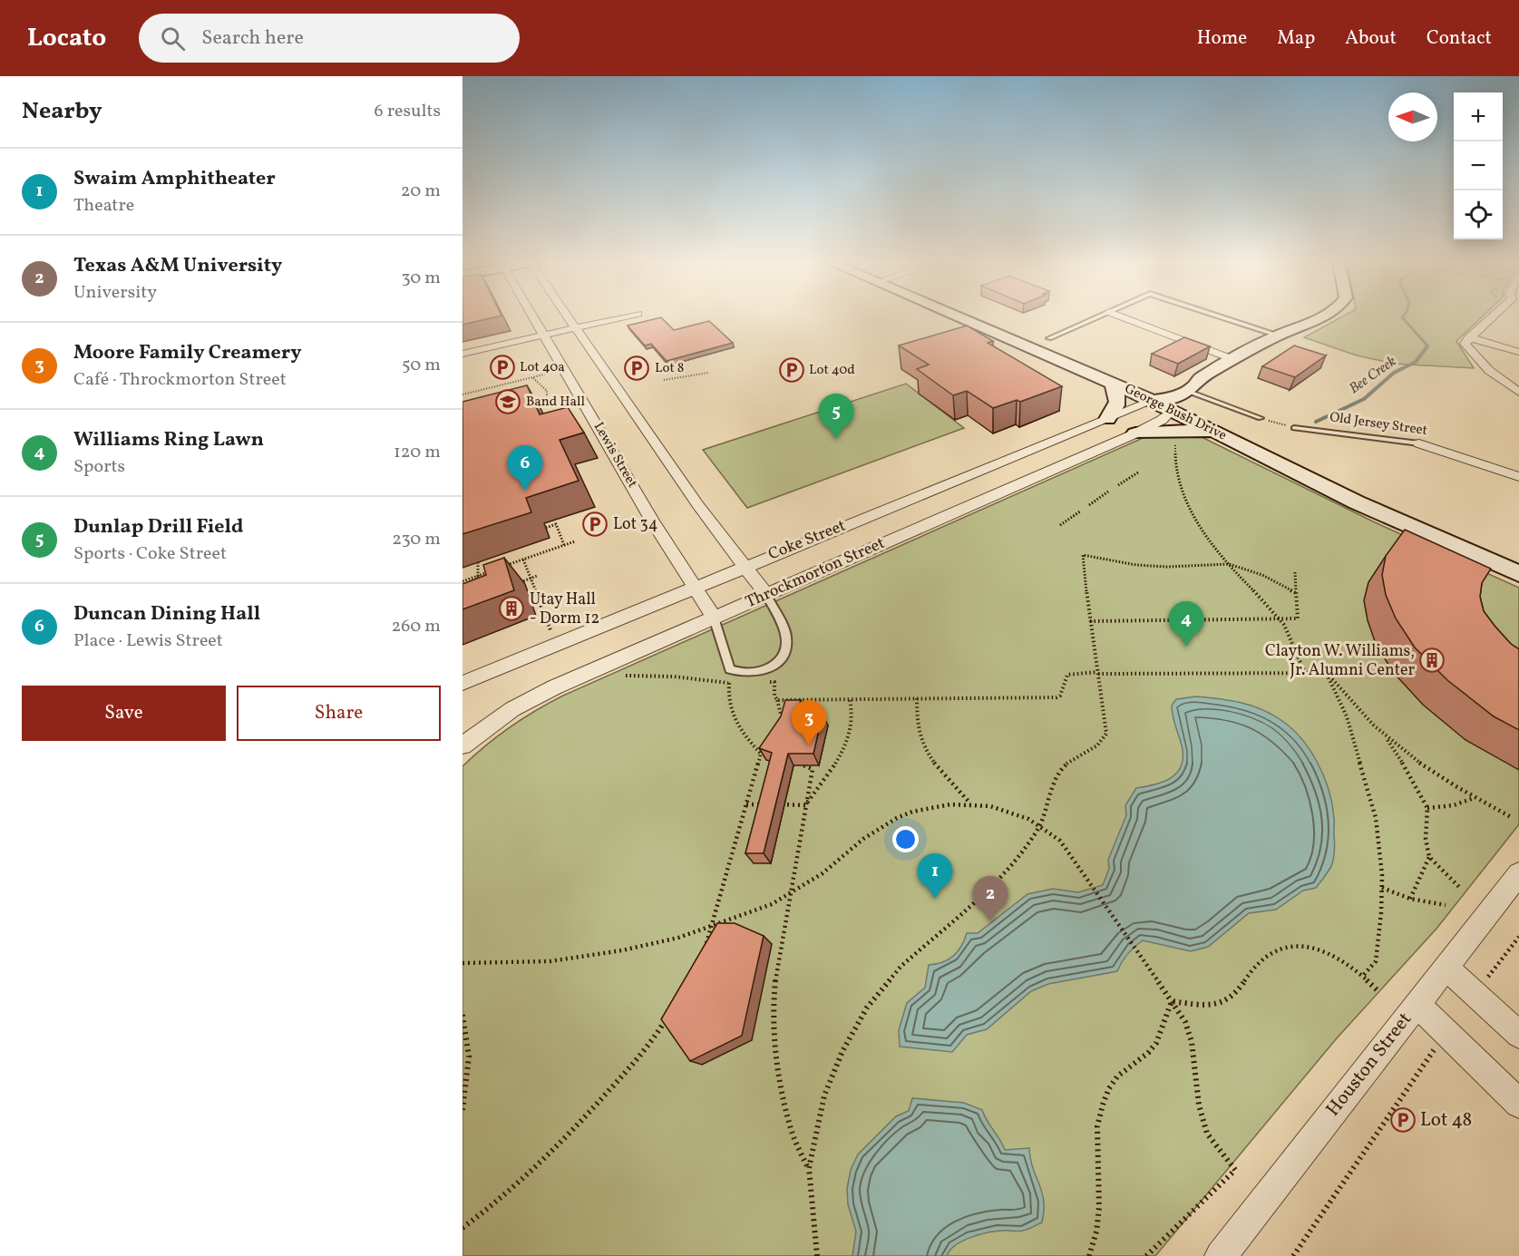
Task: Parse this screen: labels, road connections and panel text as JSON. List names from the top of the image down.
{
  "streets": {
    "main road": ["George Bush Drive"],
    "street": [
      "Old Jersey Street",
      "Lewis Street",
      "Coke Street",
      "Throckmorton Street",
      "Houston Street"
    ]
  },
  "crossings": [
    ["George Bush Drive", "Coke Street"],
    ["George Bush Drive", "Throckmorton Street"],
    ["Lewis Street", "Coke Street"],
    ["Lewis Street", "Throckmorton Street"]
  ],
  "water": ["Bee Creek"],
  "places": {
    "parking": [
      "Lot 40a",
      "Lot 8",
      "Lot 40d",
      "Lot 34",
      "Lot 48"
    ],
    "school or university": ["Band Hall"],
    "building": ["Utay Hall - Dorm 12", "Clayton W. Williams, Jr. Alumni Center"]
  },
  "north": "left",
  "page": {
    "header": "Locato",
    "search": "Search here",
    "nav": [
      "Home",
      "Map",
      "About",
      "Contact"
    ],
    "heading": ["Nearby", "6 results"],
    "map_buttons": ["+", "−"],
    "list": [
      {
        "mark": "1",
        "name": "Swaim Amphitheater",
        "note": "Theatre",
        "value": "20 m"
      },
      {
        "mark": "2",
        "name": "Texas A&M University",
        "note": "University",
        "value": "30 m"
      },
      {
        "mark": "3",
        "name": "Moore Family Creamery",
        "note": "Café · Throckmorton Street",
        "value": "50 m"
      },
      {
        "mark": "4",
        "name": "Williams Ring Lawn",
        "note": "Sports",
        "value": "120 m"
      },
      {
        "mark": "5",
        "name": "Dunlap Drill Field",
        "note": "Sports · Coke Street",
        "value": "230 m"
      },
      {
        "mark": "6",
        "name": "Duncan Dining Hall",
        "note": "Place · Lewis Street",
        "value": "260 m"
      }
    ],
    "pins": [
      "5",
      "6",
      "4",
      "3",
      "1",
      "2"
    ],
    "buttons": ["Save", "Share"]
  }
}
